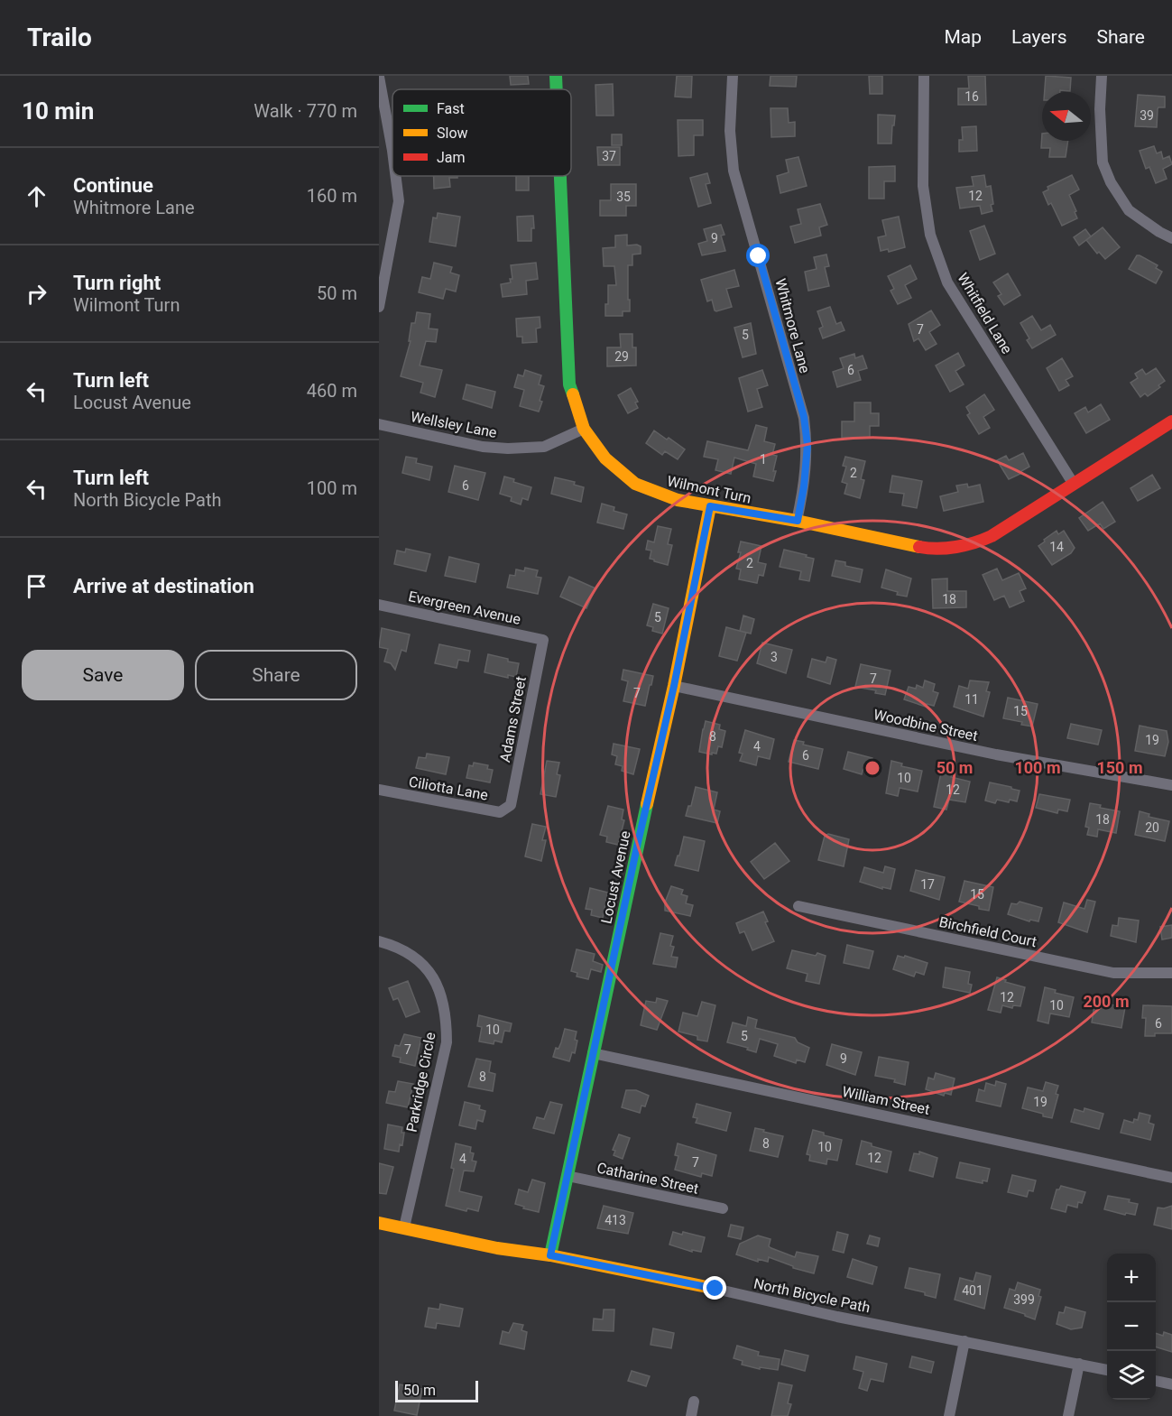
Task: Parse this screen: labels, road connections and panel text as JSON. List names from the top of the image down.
{
  "streets": {
    "street": [
      "Whitfield Lane",
      "Whitmore Lane",
      "Wellsley Lane",
      "Wilmont Turn",
      "Evergreen Avenue",
      "Adams Street",
      "Woodbine Street",
      "Ciliotta Lane",
      "Locust Avenue",
      "Birchfield Court",
      "Parkridge Circle",
      "William Street",
      "Catharine Street",
      "North Bicycle Path"
    ]
  },
  "crossings": [
    ["Whitfield Lane", "Wilmont Turn"],
    ["Whitmore Lane", "Wilmont Turn"],
    ["Wellsley Lane", "Wilmont Turn"],
    ["Wilmont Turn", "Locust Avenue"],
    ["Evergreen Avenue", "Adams Street"],
    ["Adams Street", "Ciliotta Lane"],
    ["Woodbine Street", "Locust Avenue"],
    ["Locust Avenue", "William Street"],
    ["Locust Avenue", "Catharine Street"],
    ["Locust Avenue", "North Bicycle Path"],
    ["Parkridge Circle", "North Bicycle Path"]
  ],
  "house_numbers": [
    "16",
    "39",
    "37",
    "12",
    "35",
    "9",
    "7",
    "5",
    "29",
    "6",
    "1",
    "2",
    "6",
    "14",
    "2",
    "18",
    "5",
    "3",
    "7",
    "7",
    "11",
    "15",
    "8",
    "19",
    "4",
    "6",
    "10",
    "12",
    "18",
    "20",
    "17",
    "15",
    "12",
    "10",
    "6",
    "10",
    "5",
    "7",
    "9",
    "8",
    "19",
    "8",
    "10",
    "12",
    "4",
    "7",
    "413",
    "401",
    "399"
  ],
  "legend": ["Fast", "Slow", "Jam"],
  "scale_bar": "50 m",
  "north": "left",
  "page": {
    "header": "Trailo",
    "nav": ["Map", "Layers", "Share"],
    "heading": ["10 min", "Walk · 770 m"],
    "list": [
      ["Continue", "Whitmore Lane", "160 m"],
      ["Turn right", "Wilmont Turn", "50 m"],
      ["Turn left", "Locust Avenue", "460 m"],
      ["Turn left", "North Bicycle Path", "100 m"],
      "Arrive at destination"
    ],
    "buttons": ["Save", "Share"],
    "map_buttons": ["+", "−"],
    "scale": "50 m"
  },
  "rings": [
    "50 m",
    "100 m",
    "150 m",
    "200 m"
  ]
}
